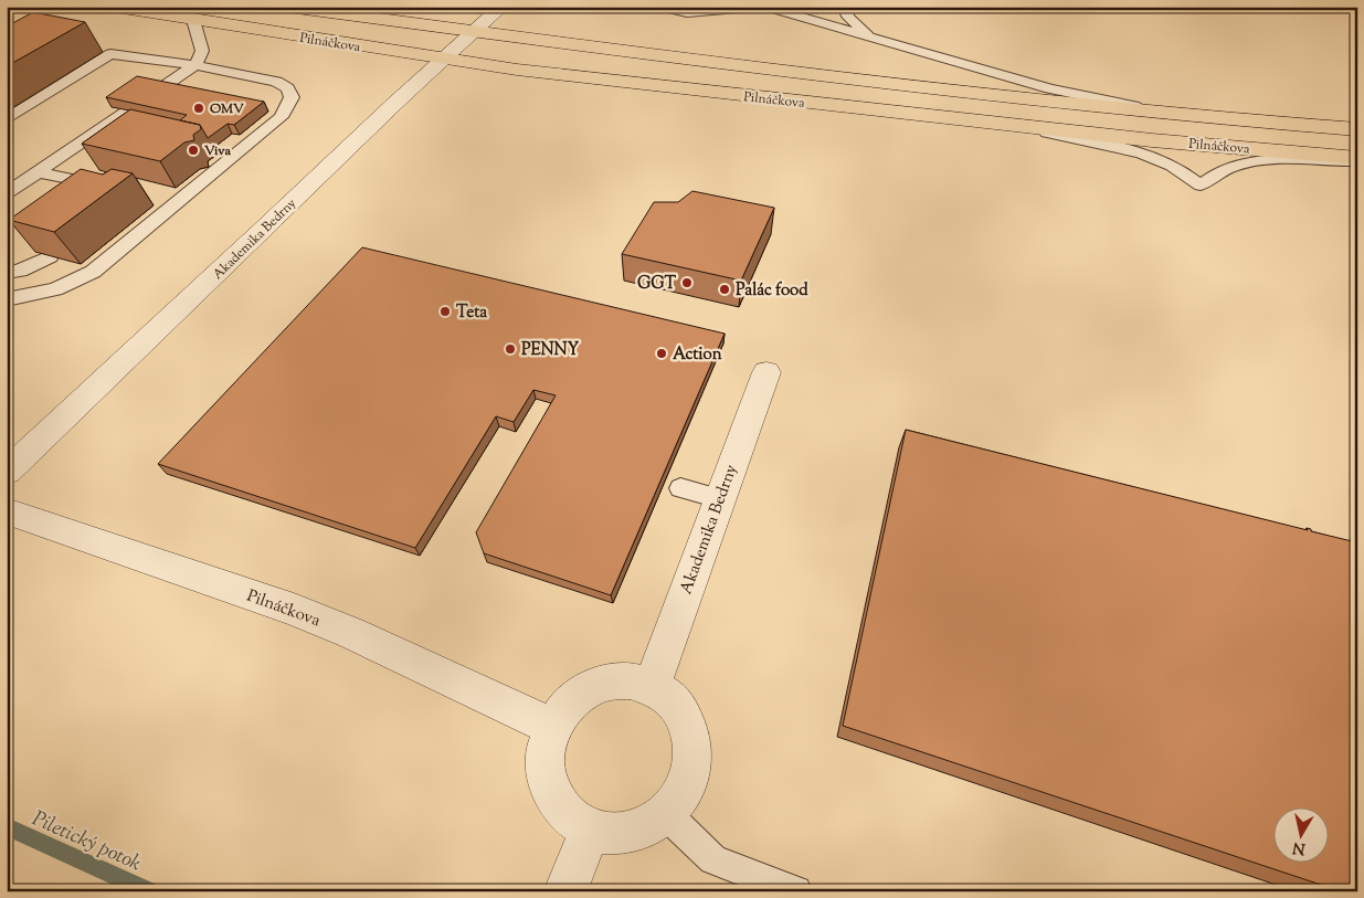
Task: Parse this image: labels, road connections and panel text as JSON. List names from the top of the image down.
{
  "streets": {
    "main road": ["Pilnáčkova"],
    "street": ["Akademika Bedrny"]
  },
  "crossings": [
    ["Pilnáčkova", "Akademika Bedrny"]
  ],
  "water": ["Piletický potok"],
  "places": [
    "OMV",
    "Viva",
    "GGT",
    "Palác food",
    "Teta",
    "PENNY",
    "Action"
  ],
  "north": "bottom"
}
